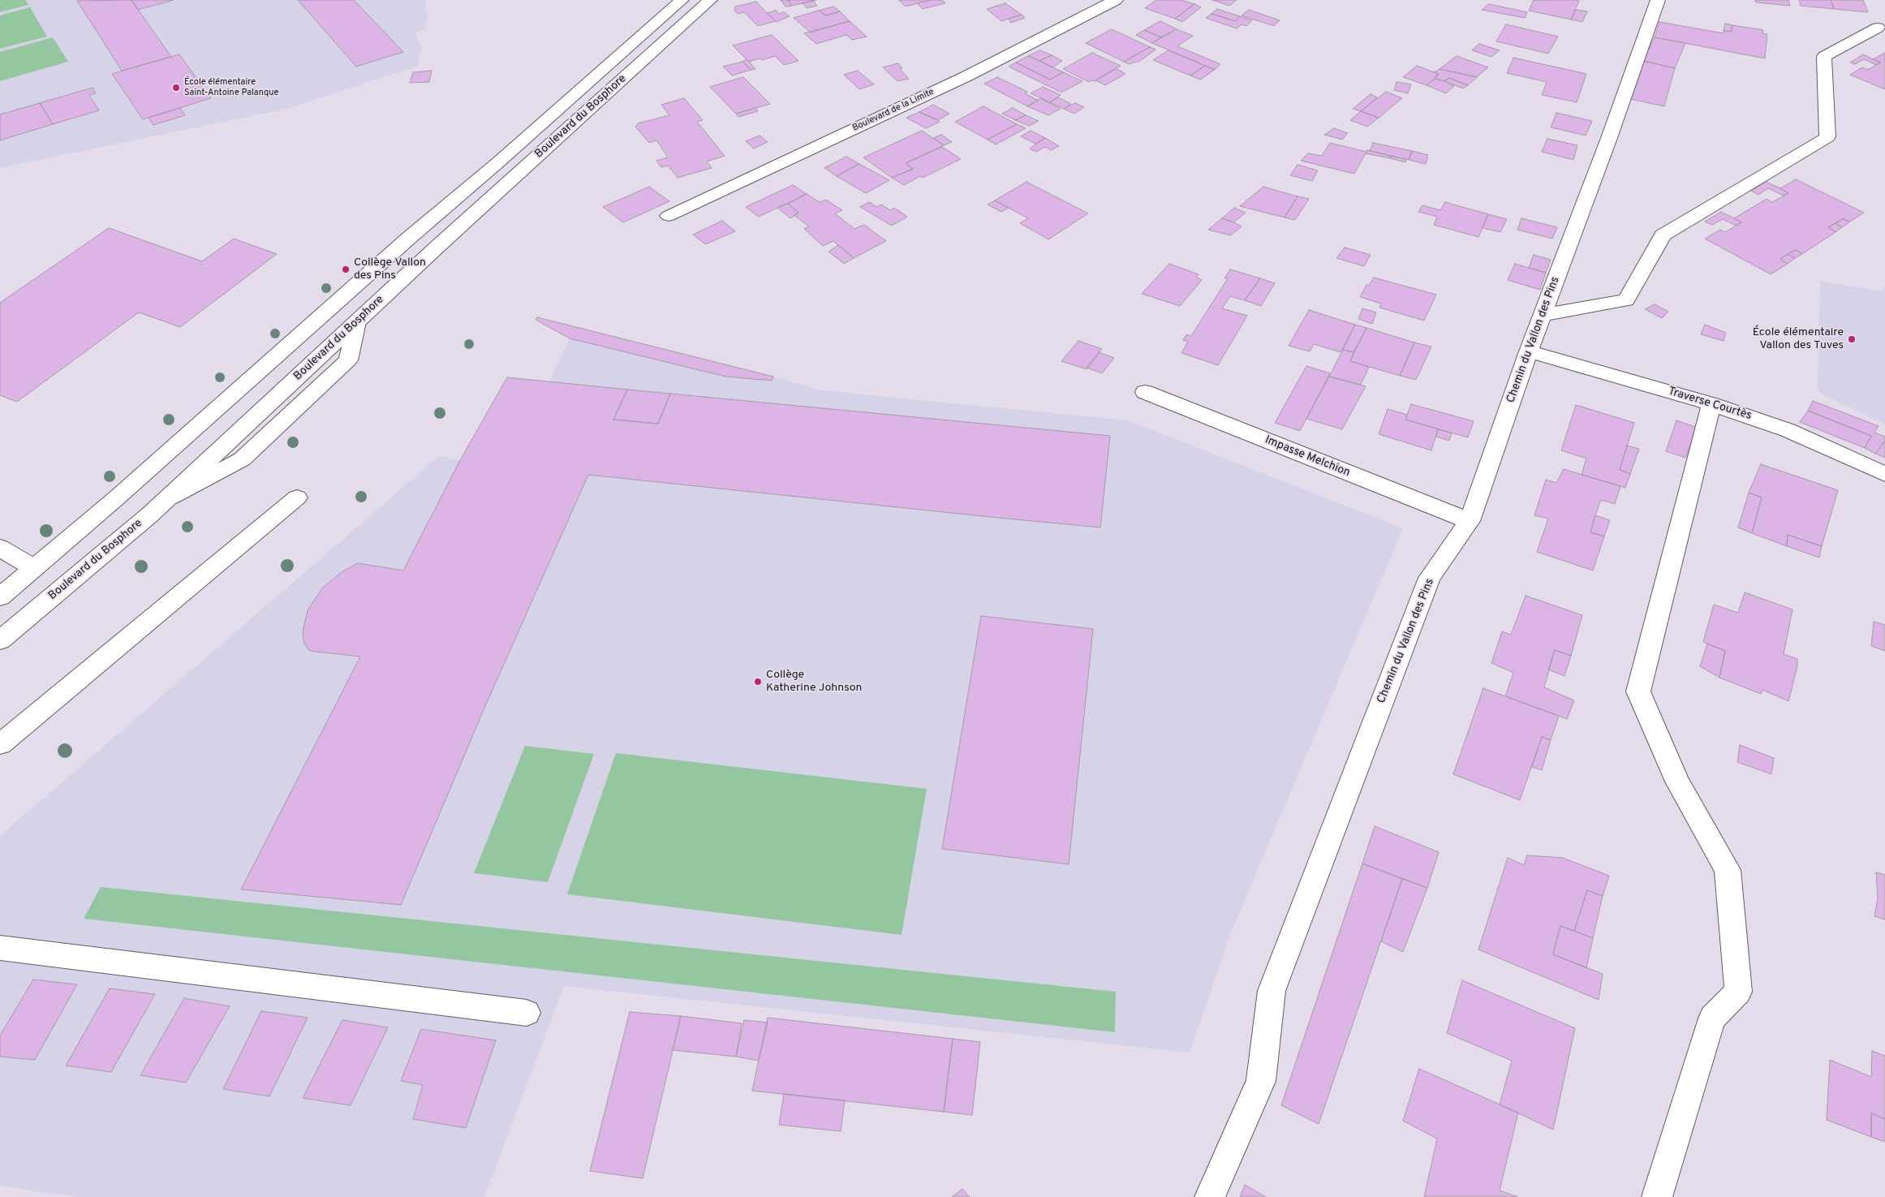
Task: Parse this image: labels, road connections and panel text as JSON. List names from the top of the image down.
{
  "streets": {
    "street": [
      "Boulevard de la Limite",
      "Boulevard du Bosphore",
      "Chemin du Vallon des Pins",
      "Traverse Courtès",
      "Impasse Melchion"
    ]
  },
  "crossings": [
    ["Chemin du Vallon des Pins", "Traverse Courtès"],
    ["Chemin du Vallon des Pins", "Impasse Melchion"]
  ],
  "places": [
    "École élémentaire Saint-Antoine Palanque",
    "Collège Vallon des Pins",
    "École élémentaire Vallon des Tuves",
    "Collège Katherine Johnson"
  ]
}
